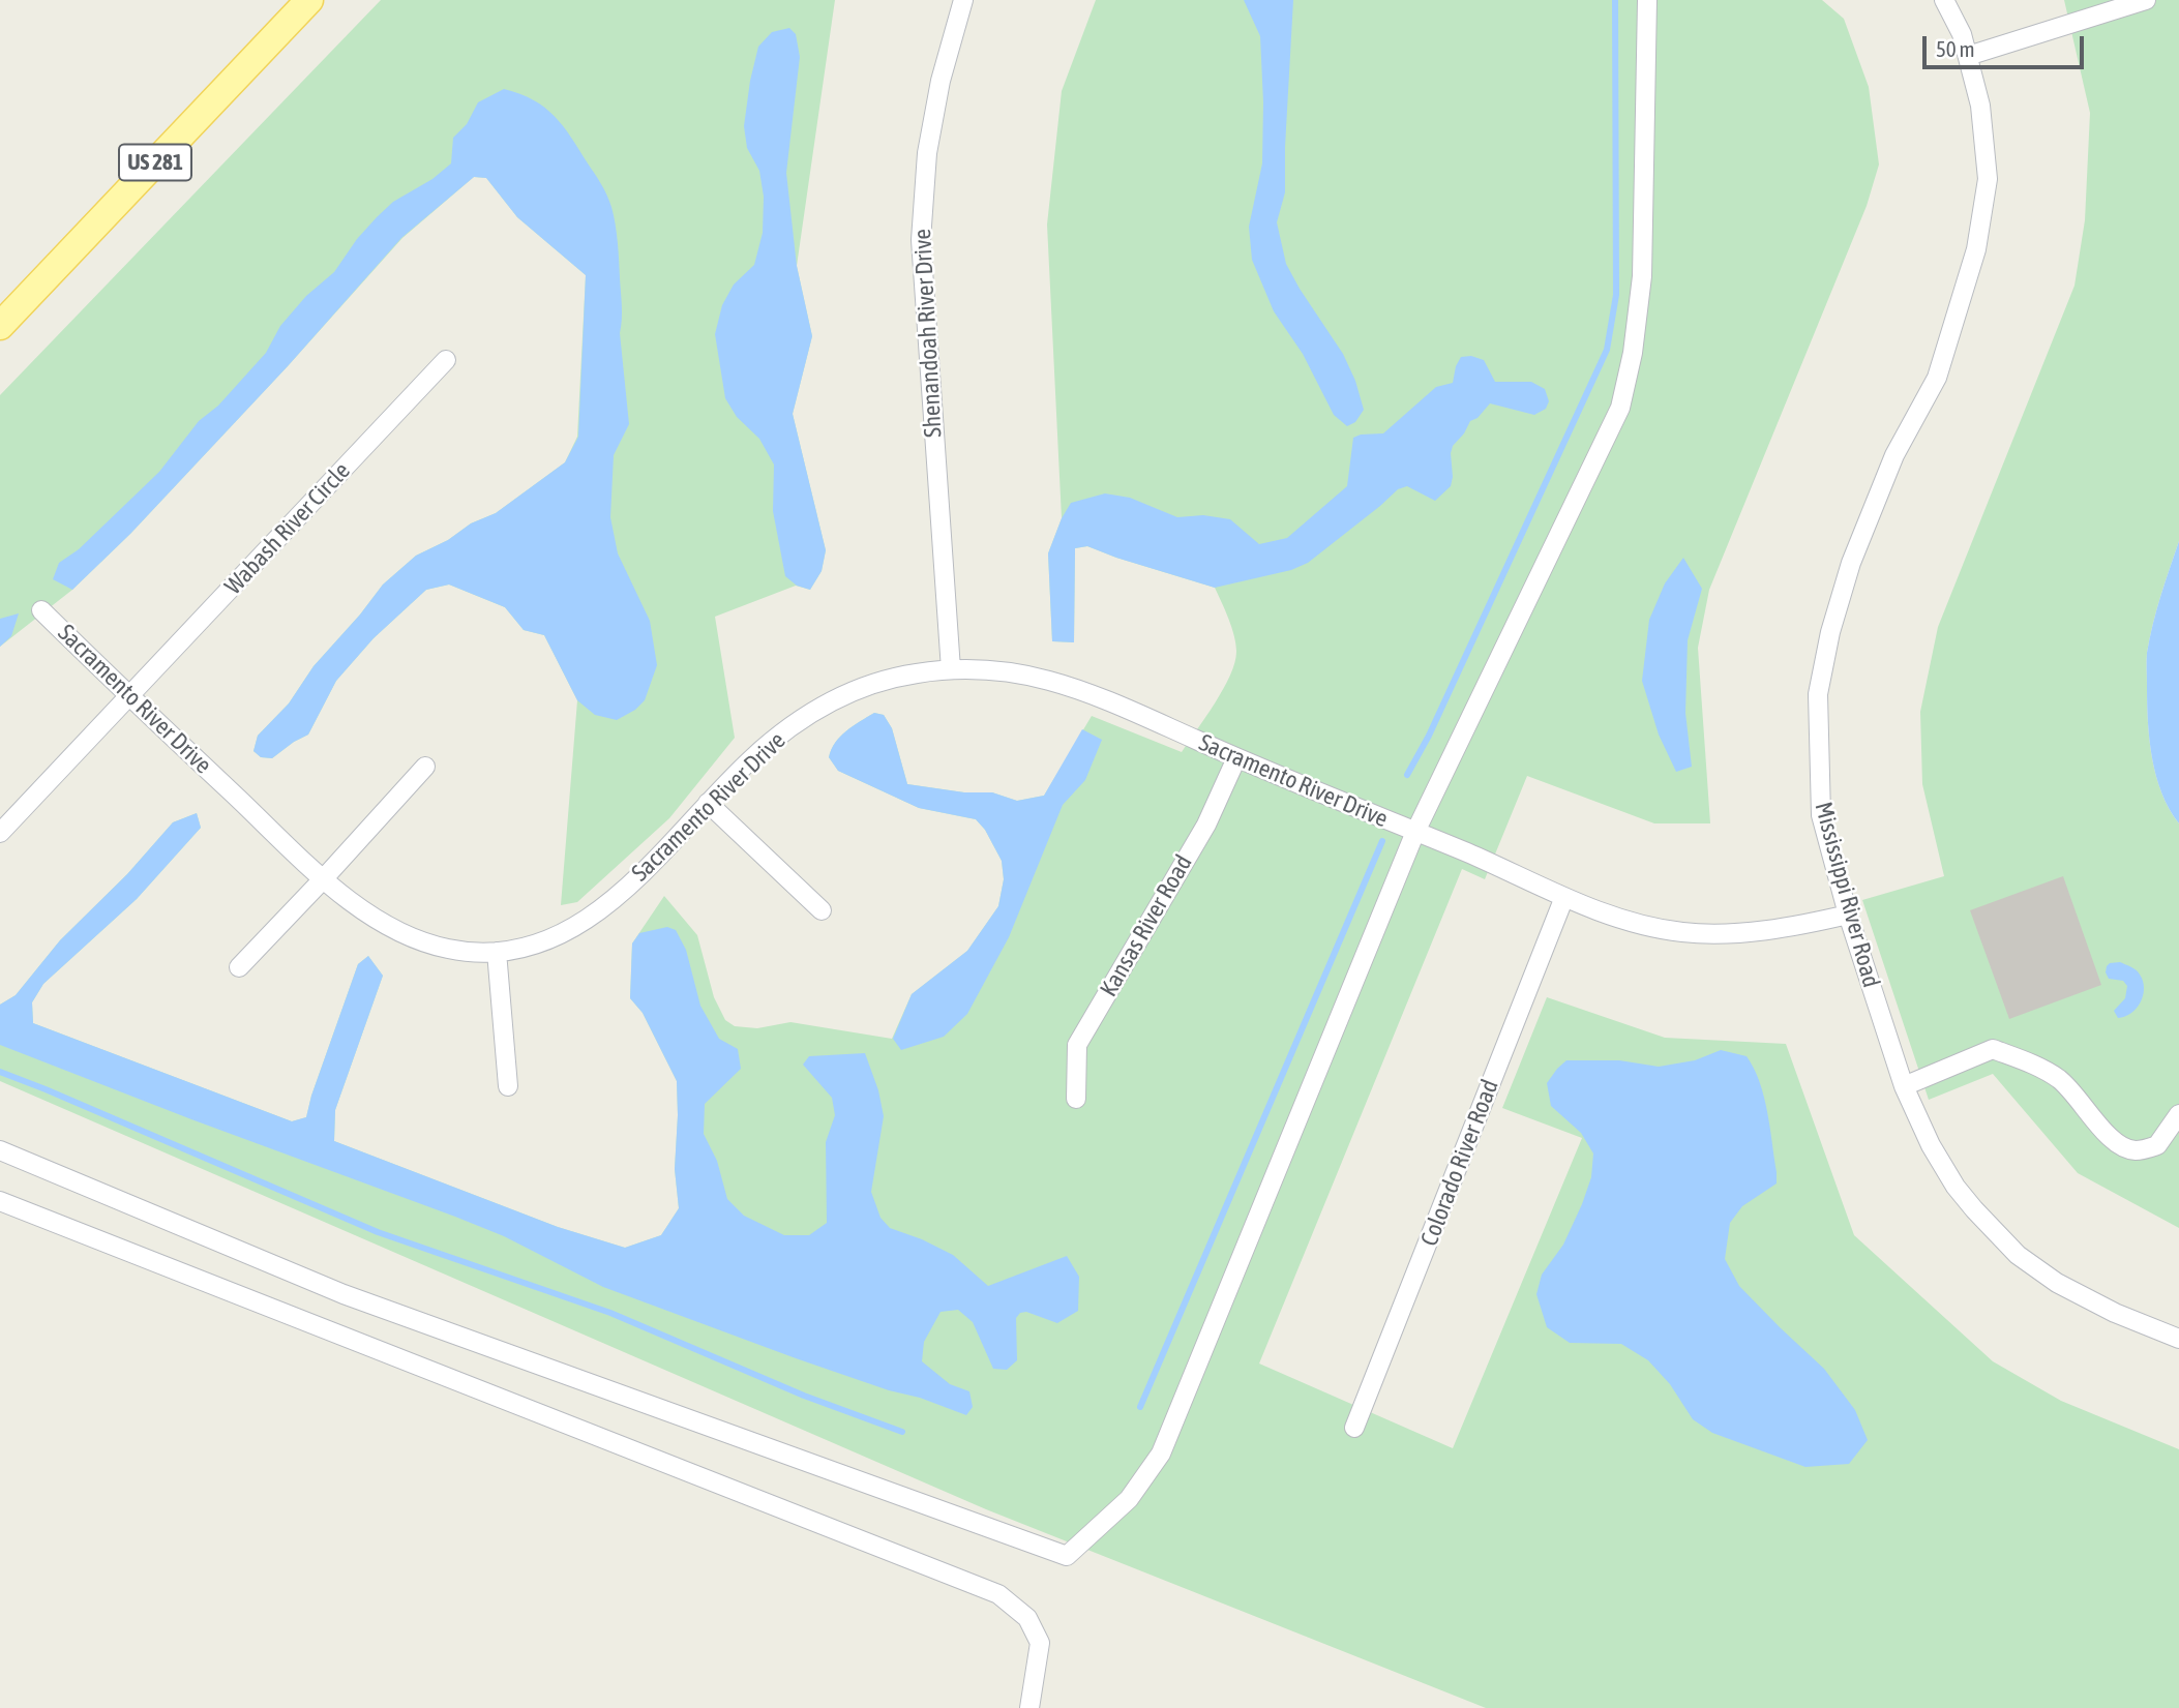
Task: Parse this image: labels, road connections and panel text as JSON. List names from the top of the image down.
{
  "streets": {
    "main road": ["US 281"],
    "street": [
      "Shenandoah River Drive",
      "Wabash River Circle",
      "Sacramento River Drive",
      "Mississippi River Road",
      "Kansas River Road",
      "Colorado River Road"
    ]
  },
  "crossings": [
    ["Shenandoah River Drive", "Sacramento River Drive"],
    ["Wabash River Circle", "Sacramento River Drive"],
    ["Sacramento River Drive", "Mississippi River Road"],
    ["Sacramento River Drive", "Kansas River Road"],
    ["Sacramento River Drive", "Colorado River Road"]
  ],
  "scale_bar": "50 m"
}
